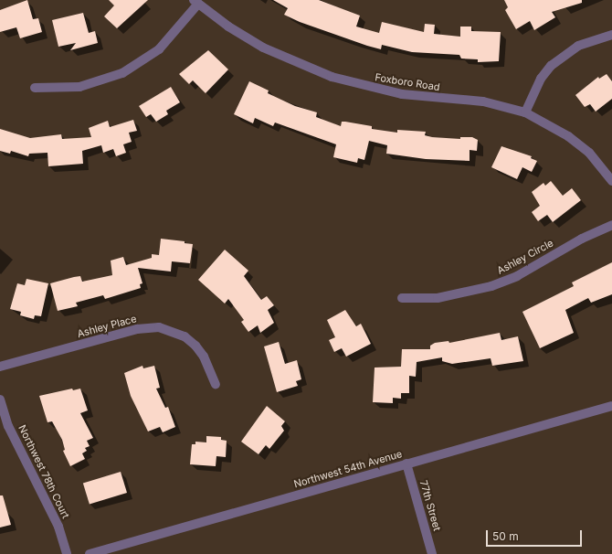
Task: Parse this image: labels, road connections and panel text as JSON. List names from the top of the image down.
{
  "streets": {
    "street": [
      "Foxboro Road",
      "Ashley Circle",
      "Ashley Place",
      "Northwest 54th Avenue",
      "Northwest 78th Court",
      "77th Street"
    ]
  },
  "crossings": [
    ["Northwest 54th Avenue", "77th Street"]
  ],
  "scale_bar": "50 m"
}
